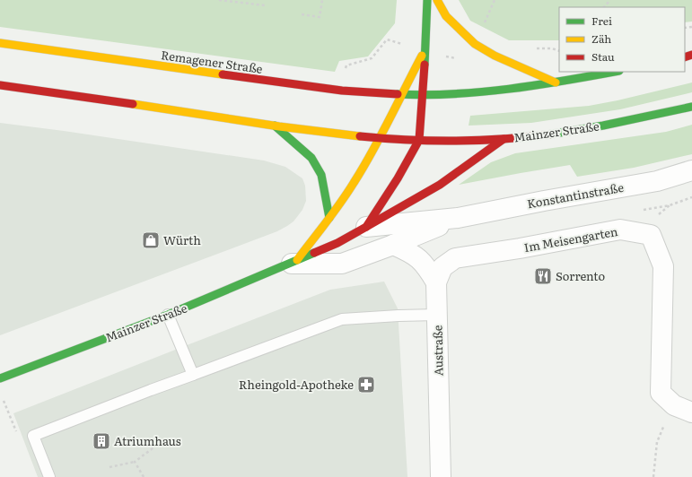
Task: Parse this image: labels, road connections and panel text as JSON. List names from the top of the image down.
{
  "streets": {
    "main road": ["Remagener Straße", "Mainzer Straße"],
    "street": ["Konstantinstraße", "Im Meisengarten", "Austraße"]
  },
  "crossings": [
    ["Remagener Straße", "Mainzer Straße"],
    ["Mainzer Straße", "Konstantinstraße"],
    ["Im Meisengarten", "Austraße"]
  ],
  "places": {
    "shop": ["Würth"],
    "restaurant": ["Sorrento"],
    "pharmacy": ["Rheingold-Apotheke"],
    "building": ["Atriumhaus"]
  },
  "legend": ["Frei", "Zäh", "Stau"]
}
